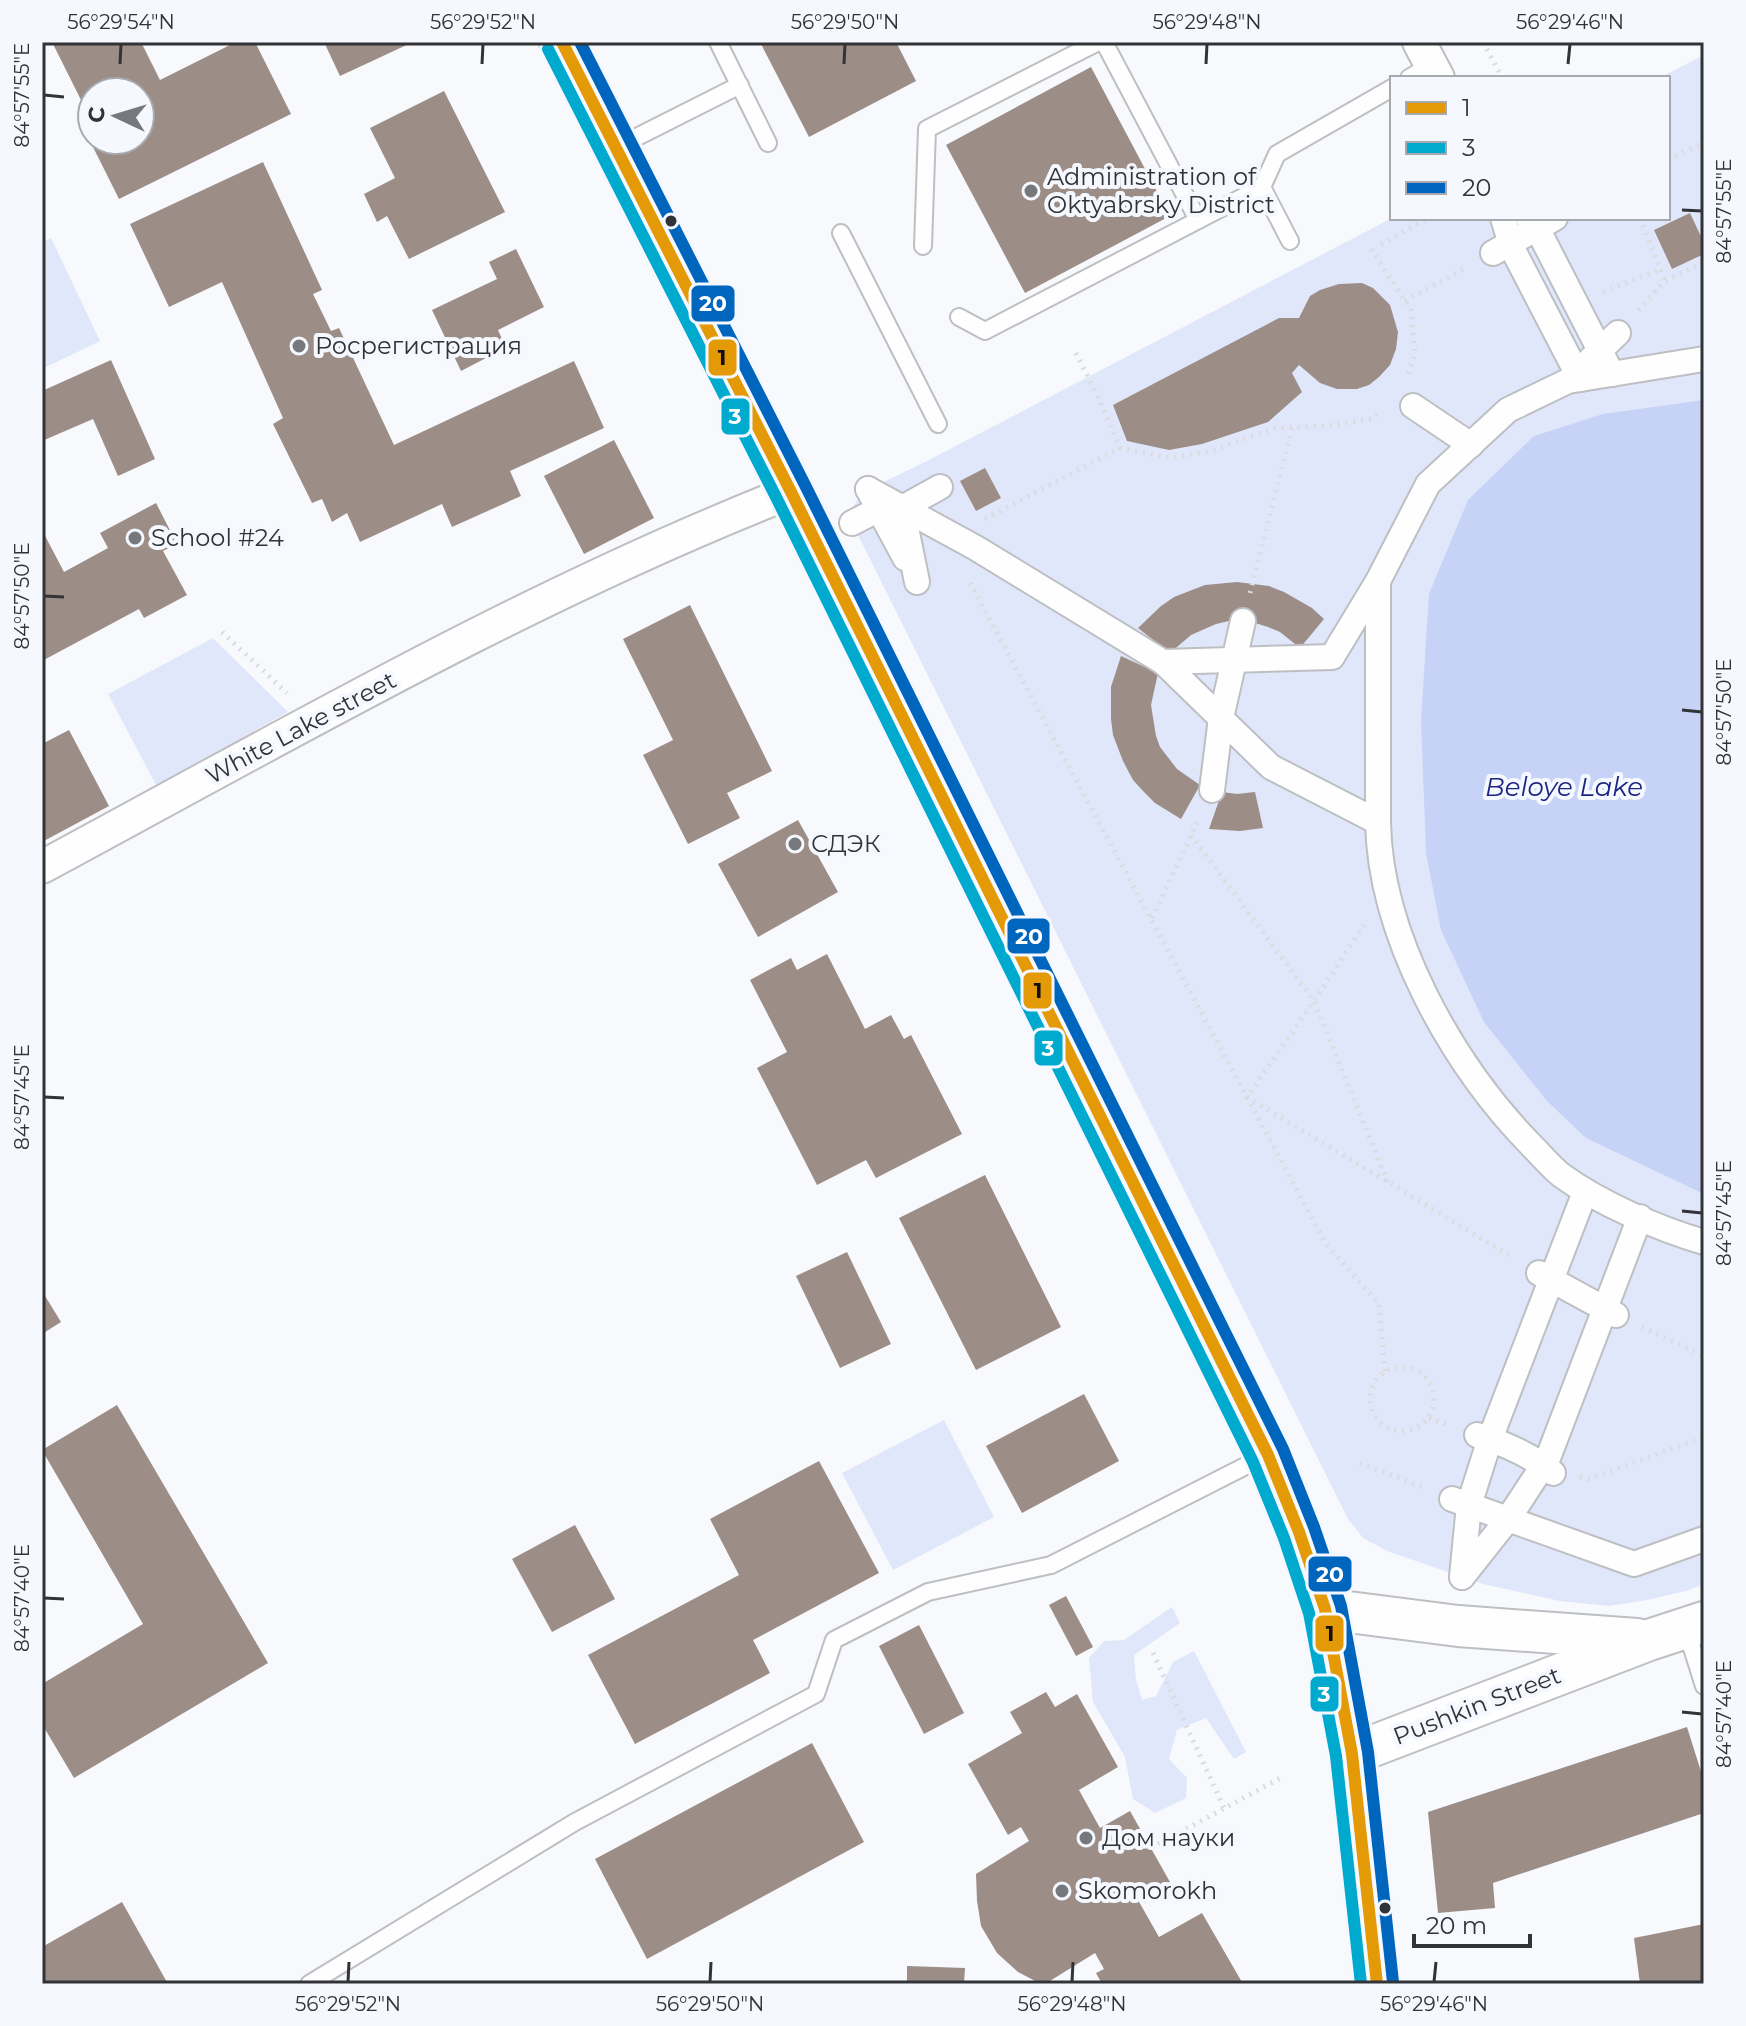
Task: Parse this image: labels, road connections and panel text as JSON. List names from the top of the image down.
{
  "streets": {
    "street": ["White Lake street", "Pushkin Street"]
  },
  "water": ["Beloye Lake"],
  "places": [
    "Administration of Oktyabrsky District",
    "Росрегистрация",
    "School #24",
    "СДЭК",
    "Дом науки",
    "Skomorokh"
  ],
  "lines": ["transit line 1", "transit line 20", "transit line 3"],
  "legend": ["1", "3", "20"],
  "scale_bar": "20 m",
  "north": "left",
  "coordinates": [
    "56°29'54\"N",
    "56°29'52\"N",
    "56°29'50\"N",
    "56°29'48\"N",
    "56°29'46\"N",
    "84°57'55\"E",
    "84°57'50\"E",
    "84°57'45\"E",
    "84°57'40\"E"
  ]
}
